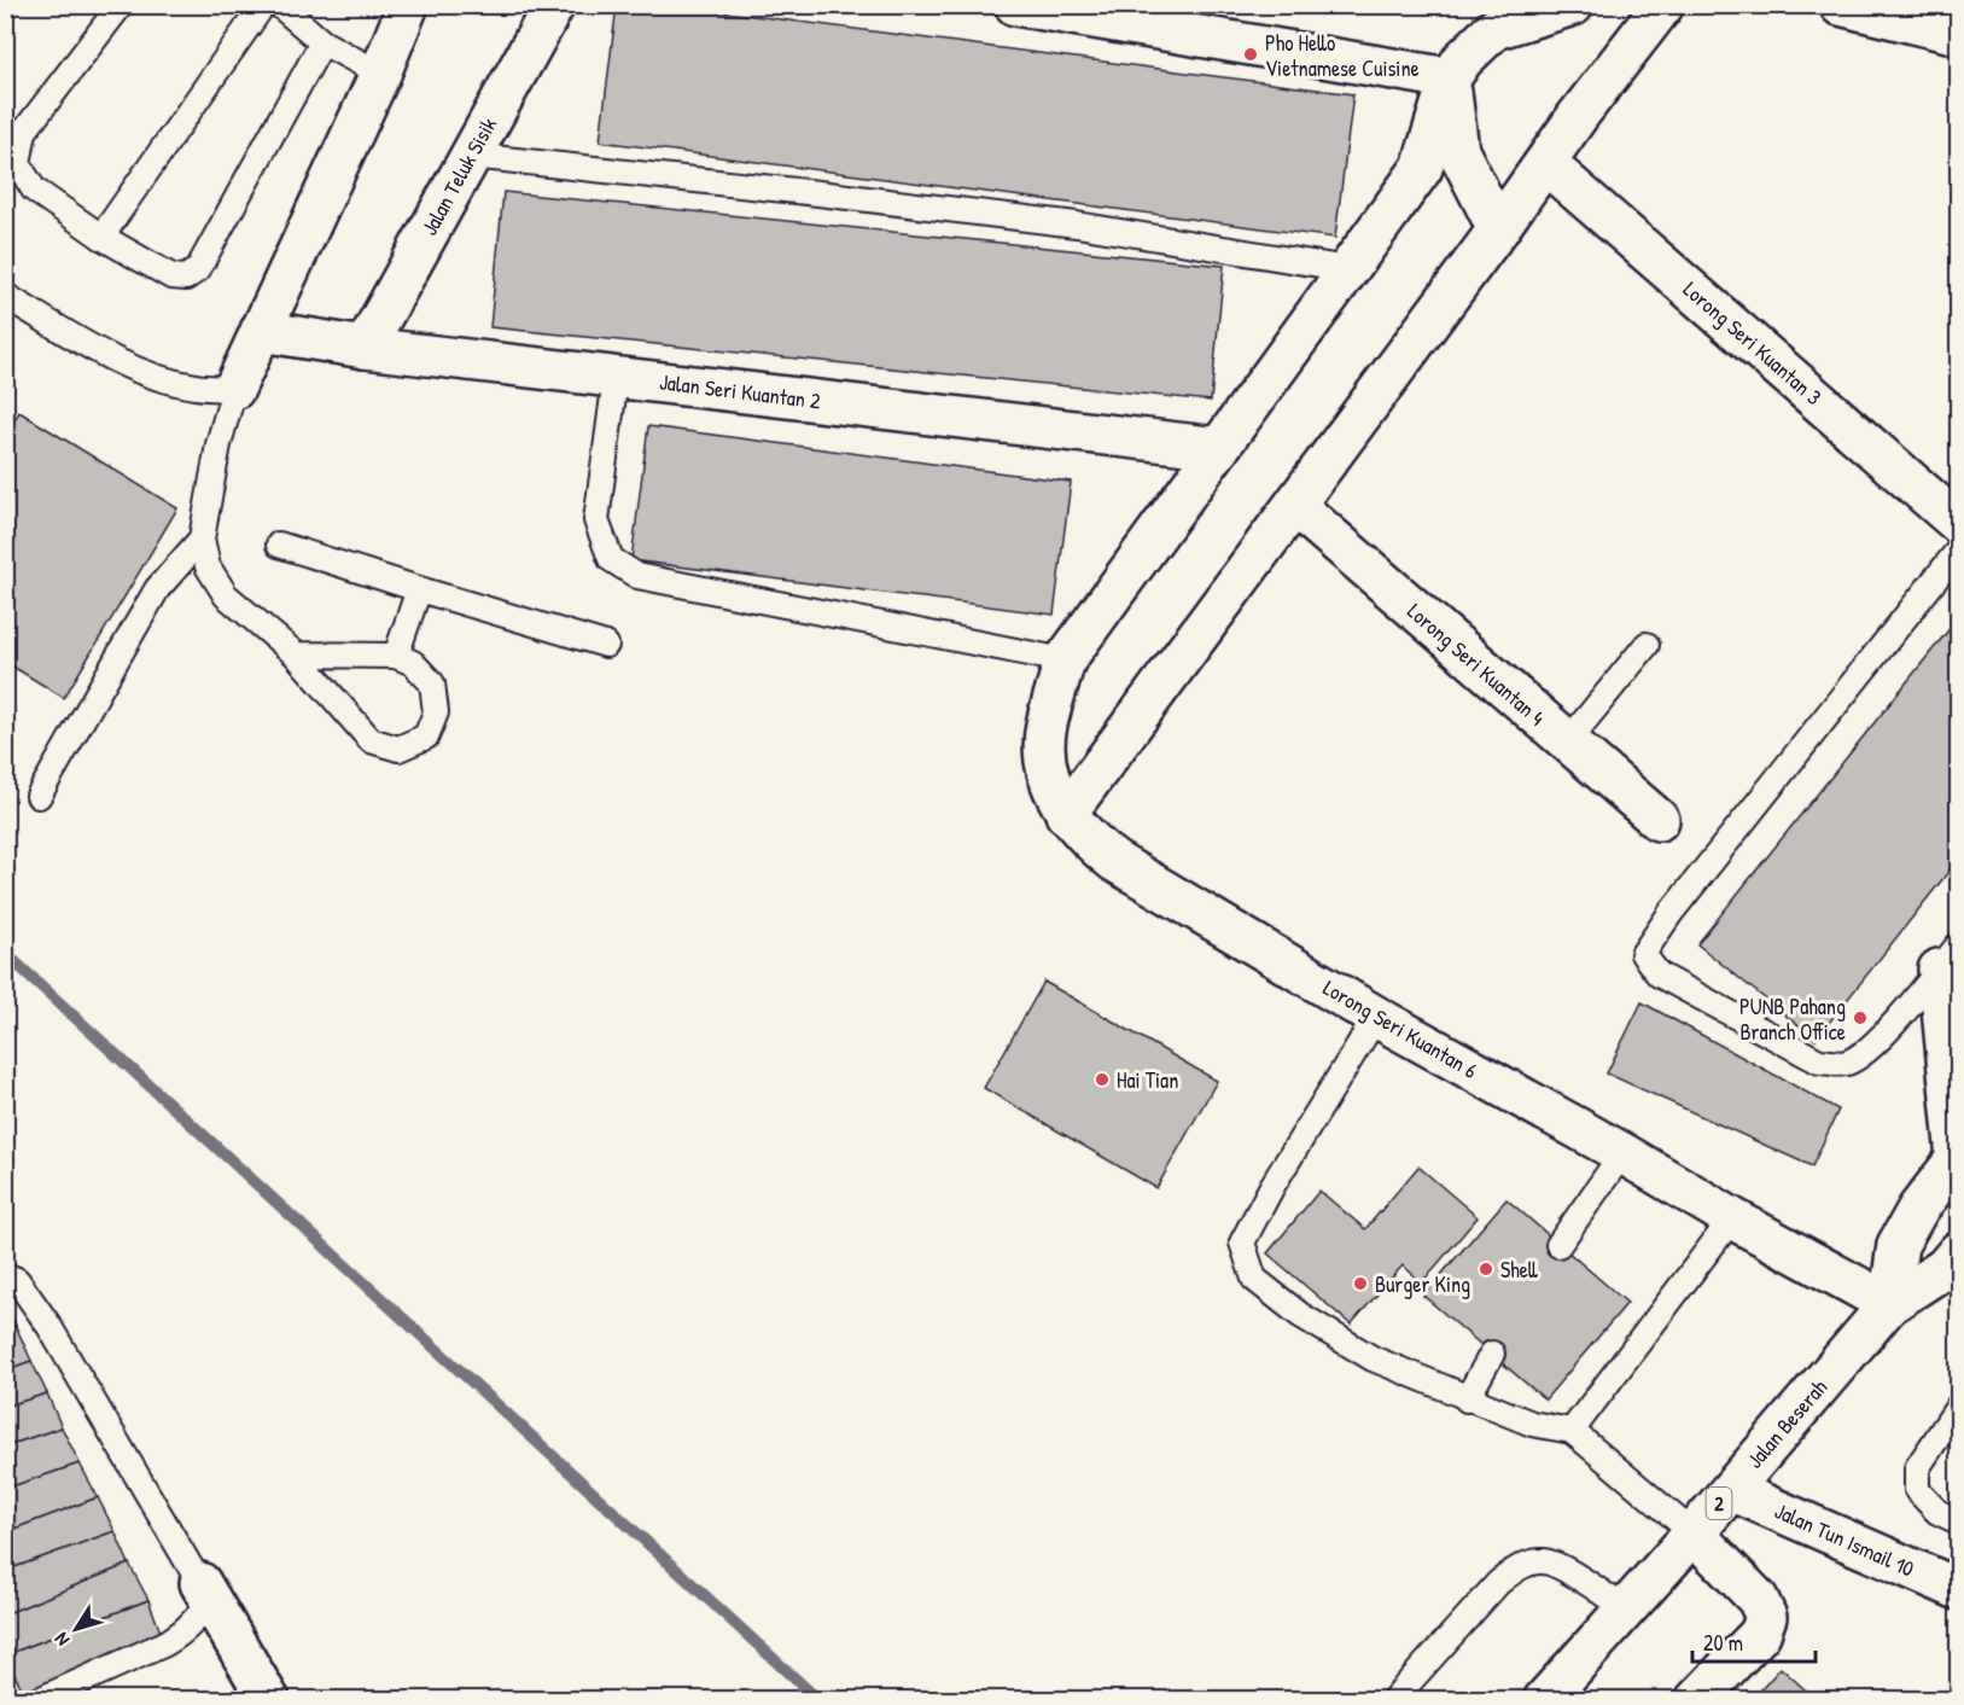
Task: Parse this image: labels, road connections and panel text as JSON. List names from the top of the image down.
{
  "streets": {
    "main road": [
      "Jalan Teluk Sisik",
      "Lorong Seri Kuantan 3",
      "Jalan Seri Kuantan 2",
      "Lorong Seri Kuantan 4",
      "Lorong Seri Kuantan 6",
      "Jalan Beserah",
      "2",
      "Jalan Tun Ismail 10"
    ]
  },
  "crossings": [
    ["Jalan Teluk Sisik", "Jalan Seri Kuantan 2"],
    ["Lorong Seri Kuantan 6", "Jalan Beserah"],
    ["Lorong Seri Kuantan 6", "2"],
    ["Jalan Beserah", "2"],
    ["Jalan Beserah", "Jalan Tun Ismail 10"]
  ],
  "places": [
    "Pho Hello Vietnamese Cuisine",
    "PUNB Pahang Branch Office",
    "Hai Tian",
    "Shell",
    "Burger King"
  ],
  "scale_bar": "20 m",
  "north": "bottom left"
}
